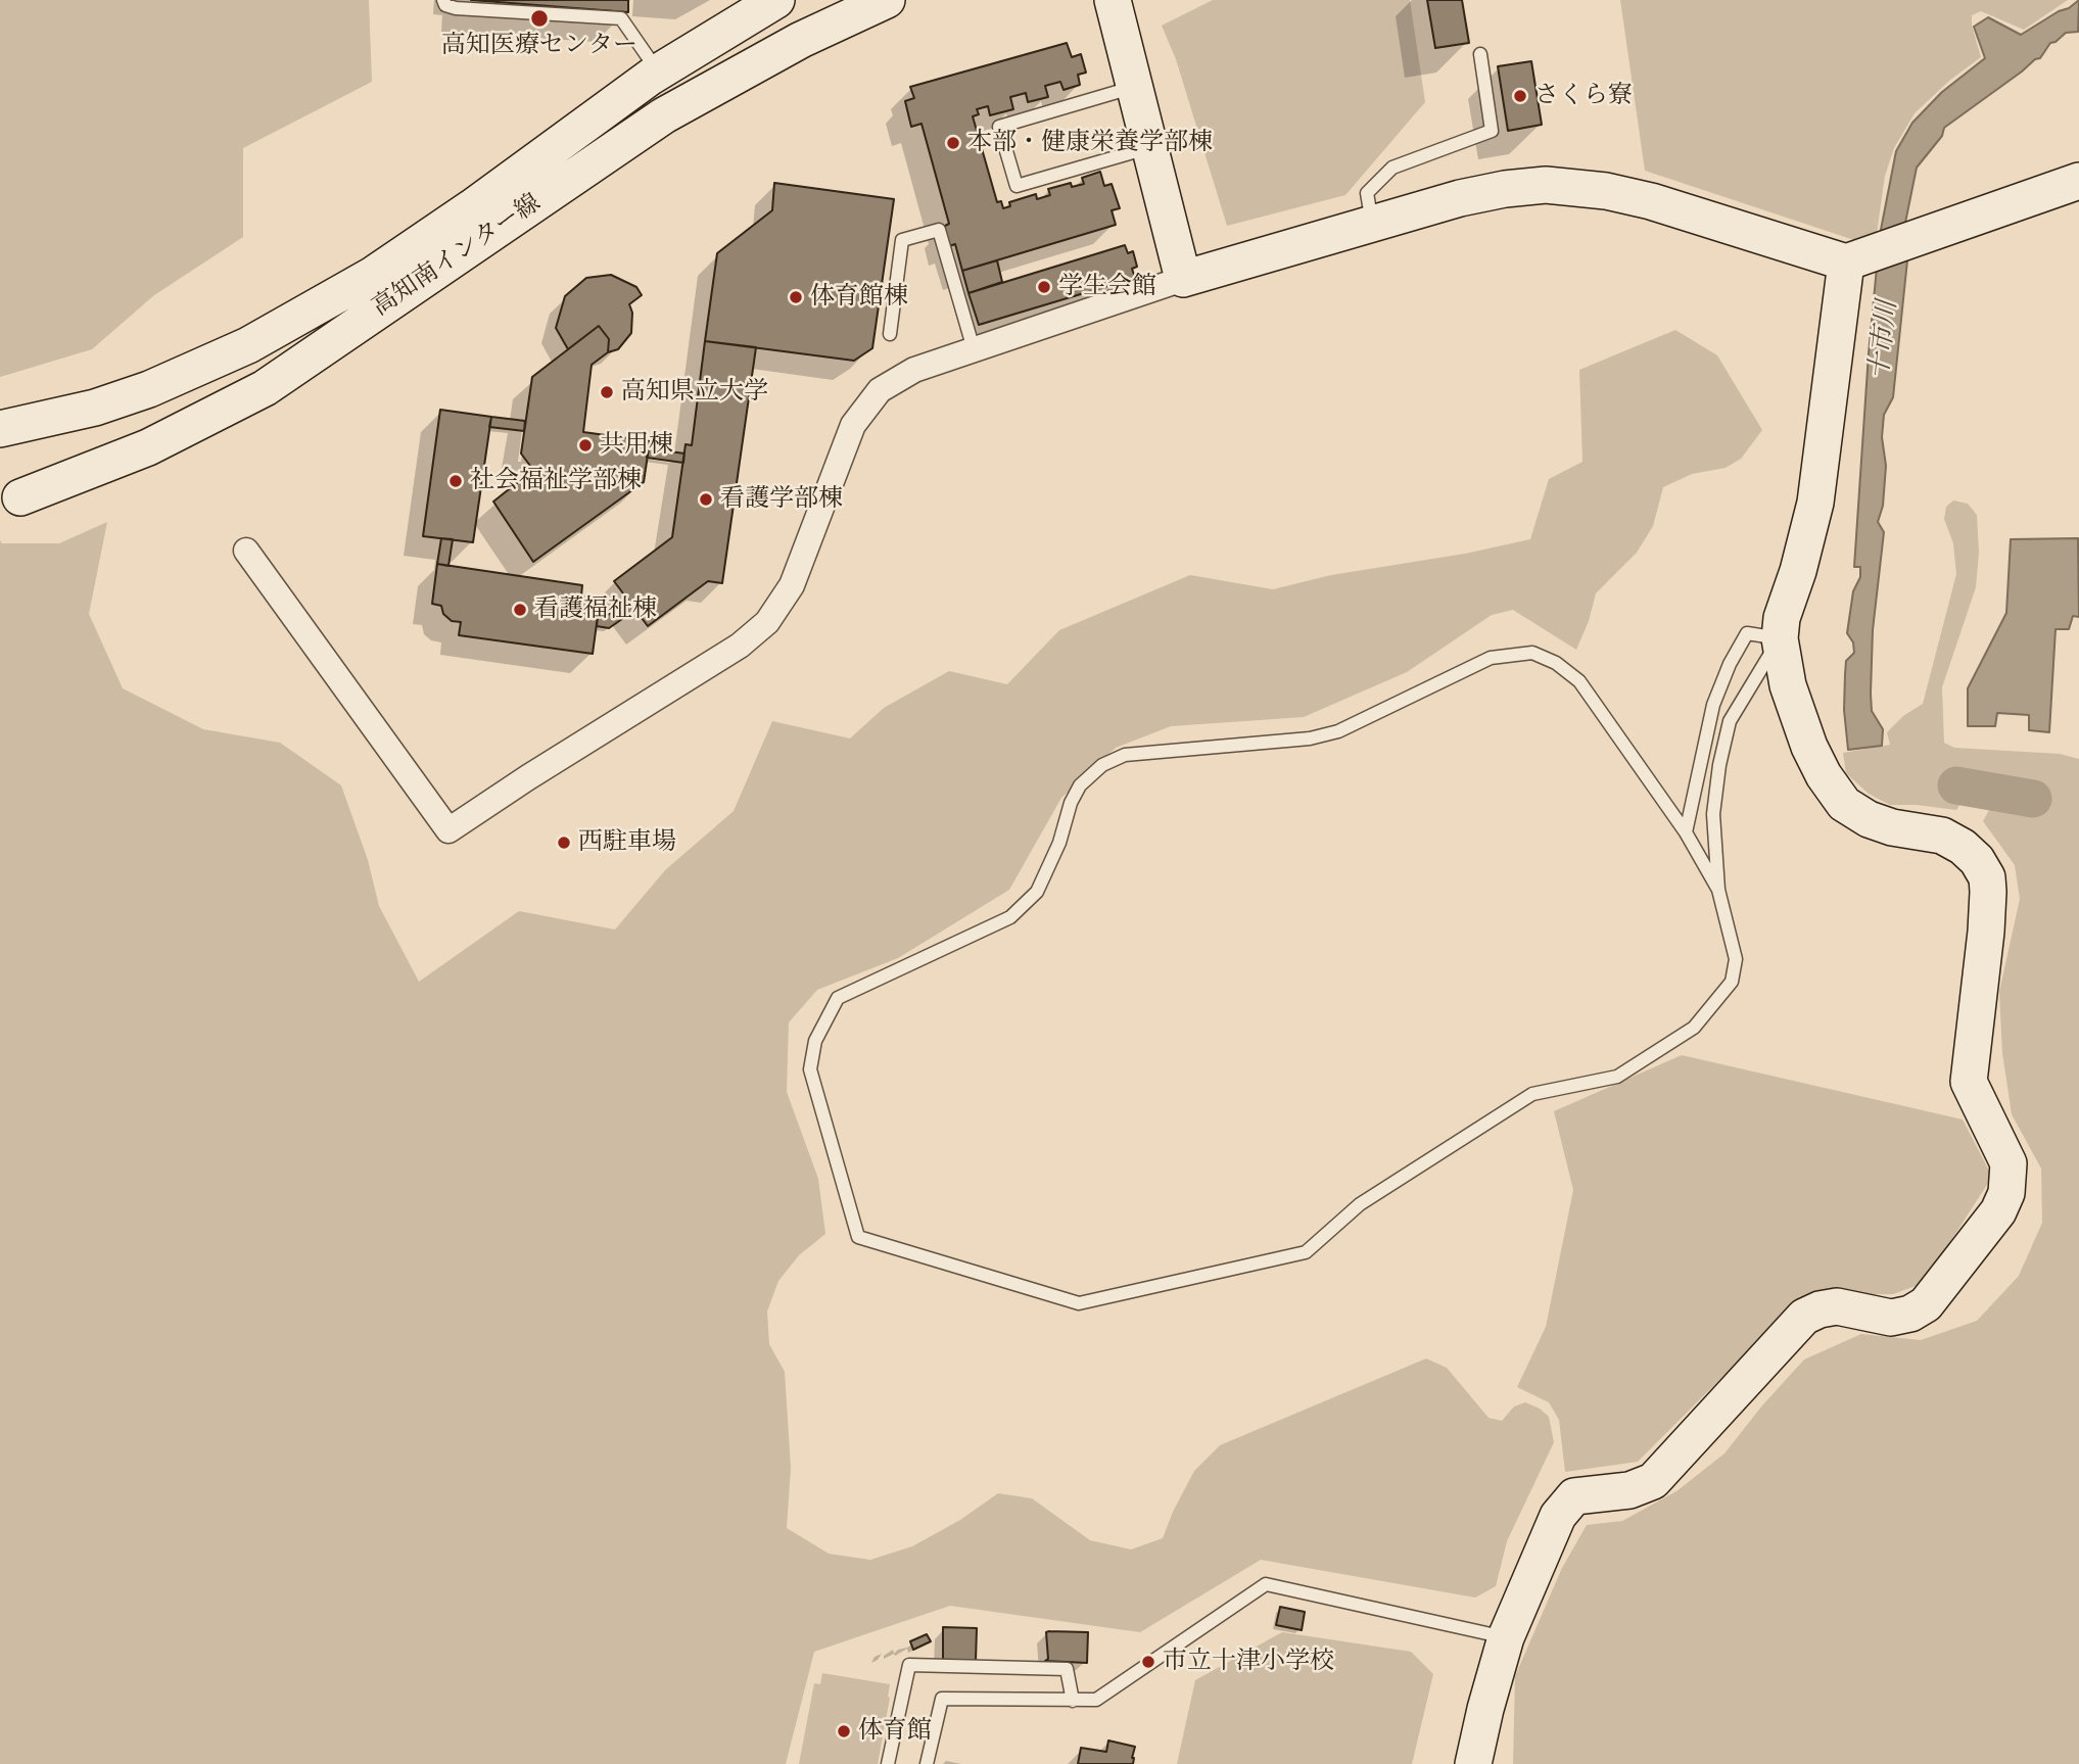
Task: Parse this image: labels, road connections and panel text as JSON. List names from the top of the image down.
{
  "streets": {
    "street": ["高知南インター線"]
  },
  "water": ["十市川"],
  "places": [
    "高知医療センター",
    "さくら寮",
    "本部・健康栄養学部棟",
    "学生会館",
    "体育館棟",
    "高知県立大学",
    "共用棟",
    "社会福祉学部棟",
    "看護学部棟",
    "看護福祉棟",
    "西駐車場",
    "市立十津小学校",
    "体育館"
  ]
}
